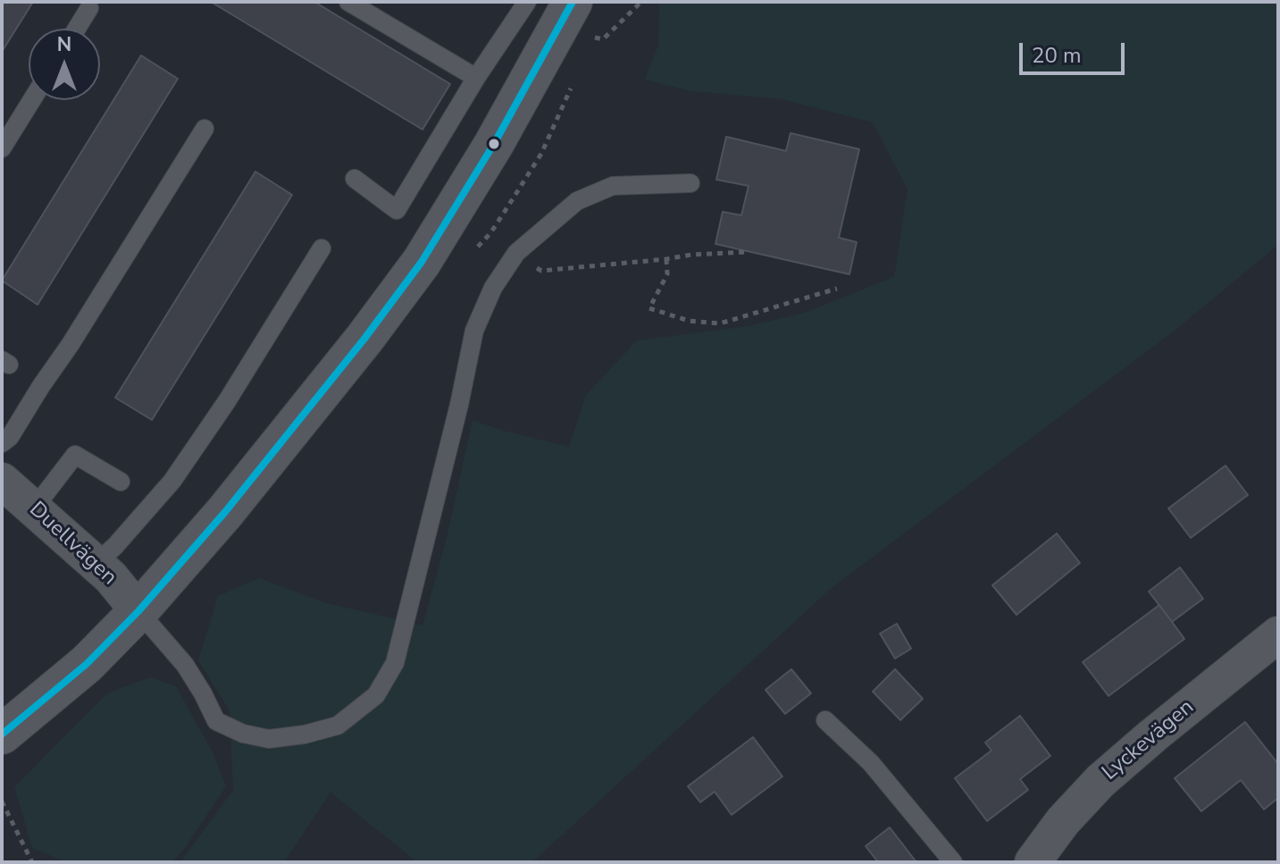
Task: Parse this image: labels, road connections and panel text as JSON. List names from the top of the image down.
{
  "streets": {
    "street": ["Duellvägen", "Lyckevägen"]
  },
  "scale_bar": "20 m",
  "north": "top"
}
